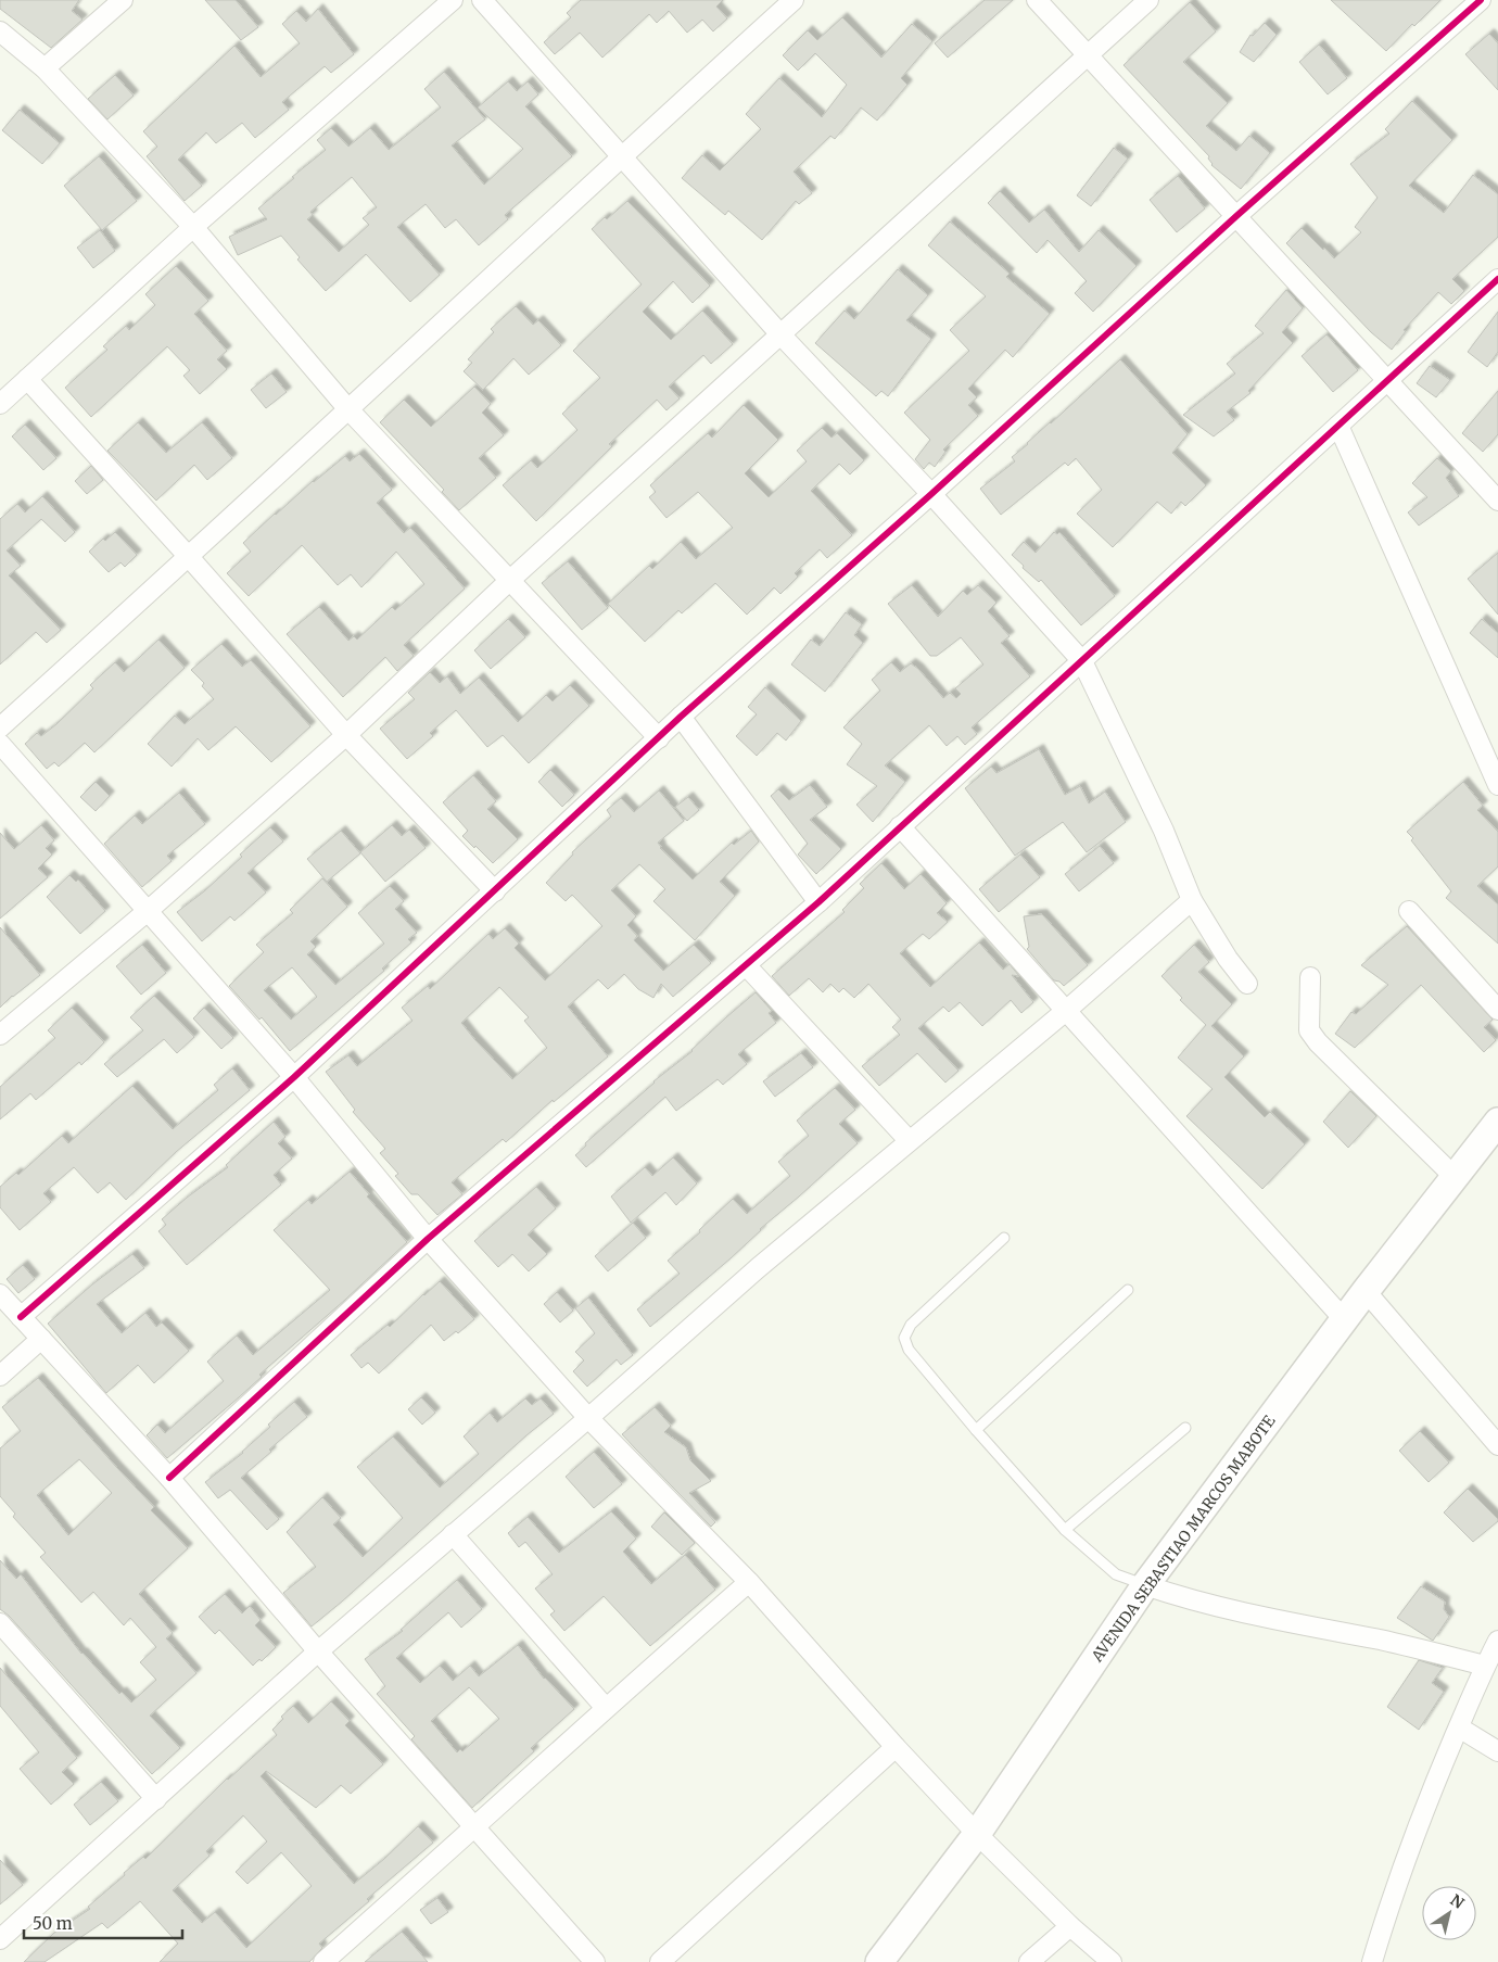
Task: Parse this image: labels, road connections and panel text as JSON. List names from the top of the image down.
{
  "streets": {
    "main road": ["AVENIDA SEBASTIAO MARCOS MABOTE"]
  },
  "scale_bar": "50 m",
  "north": "top right"
}
